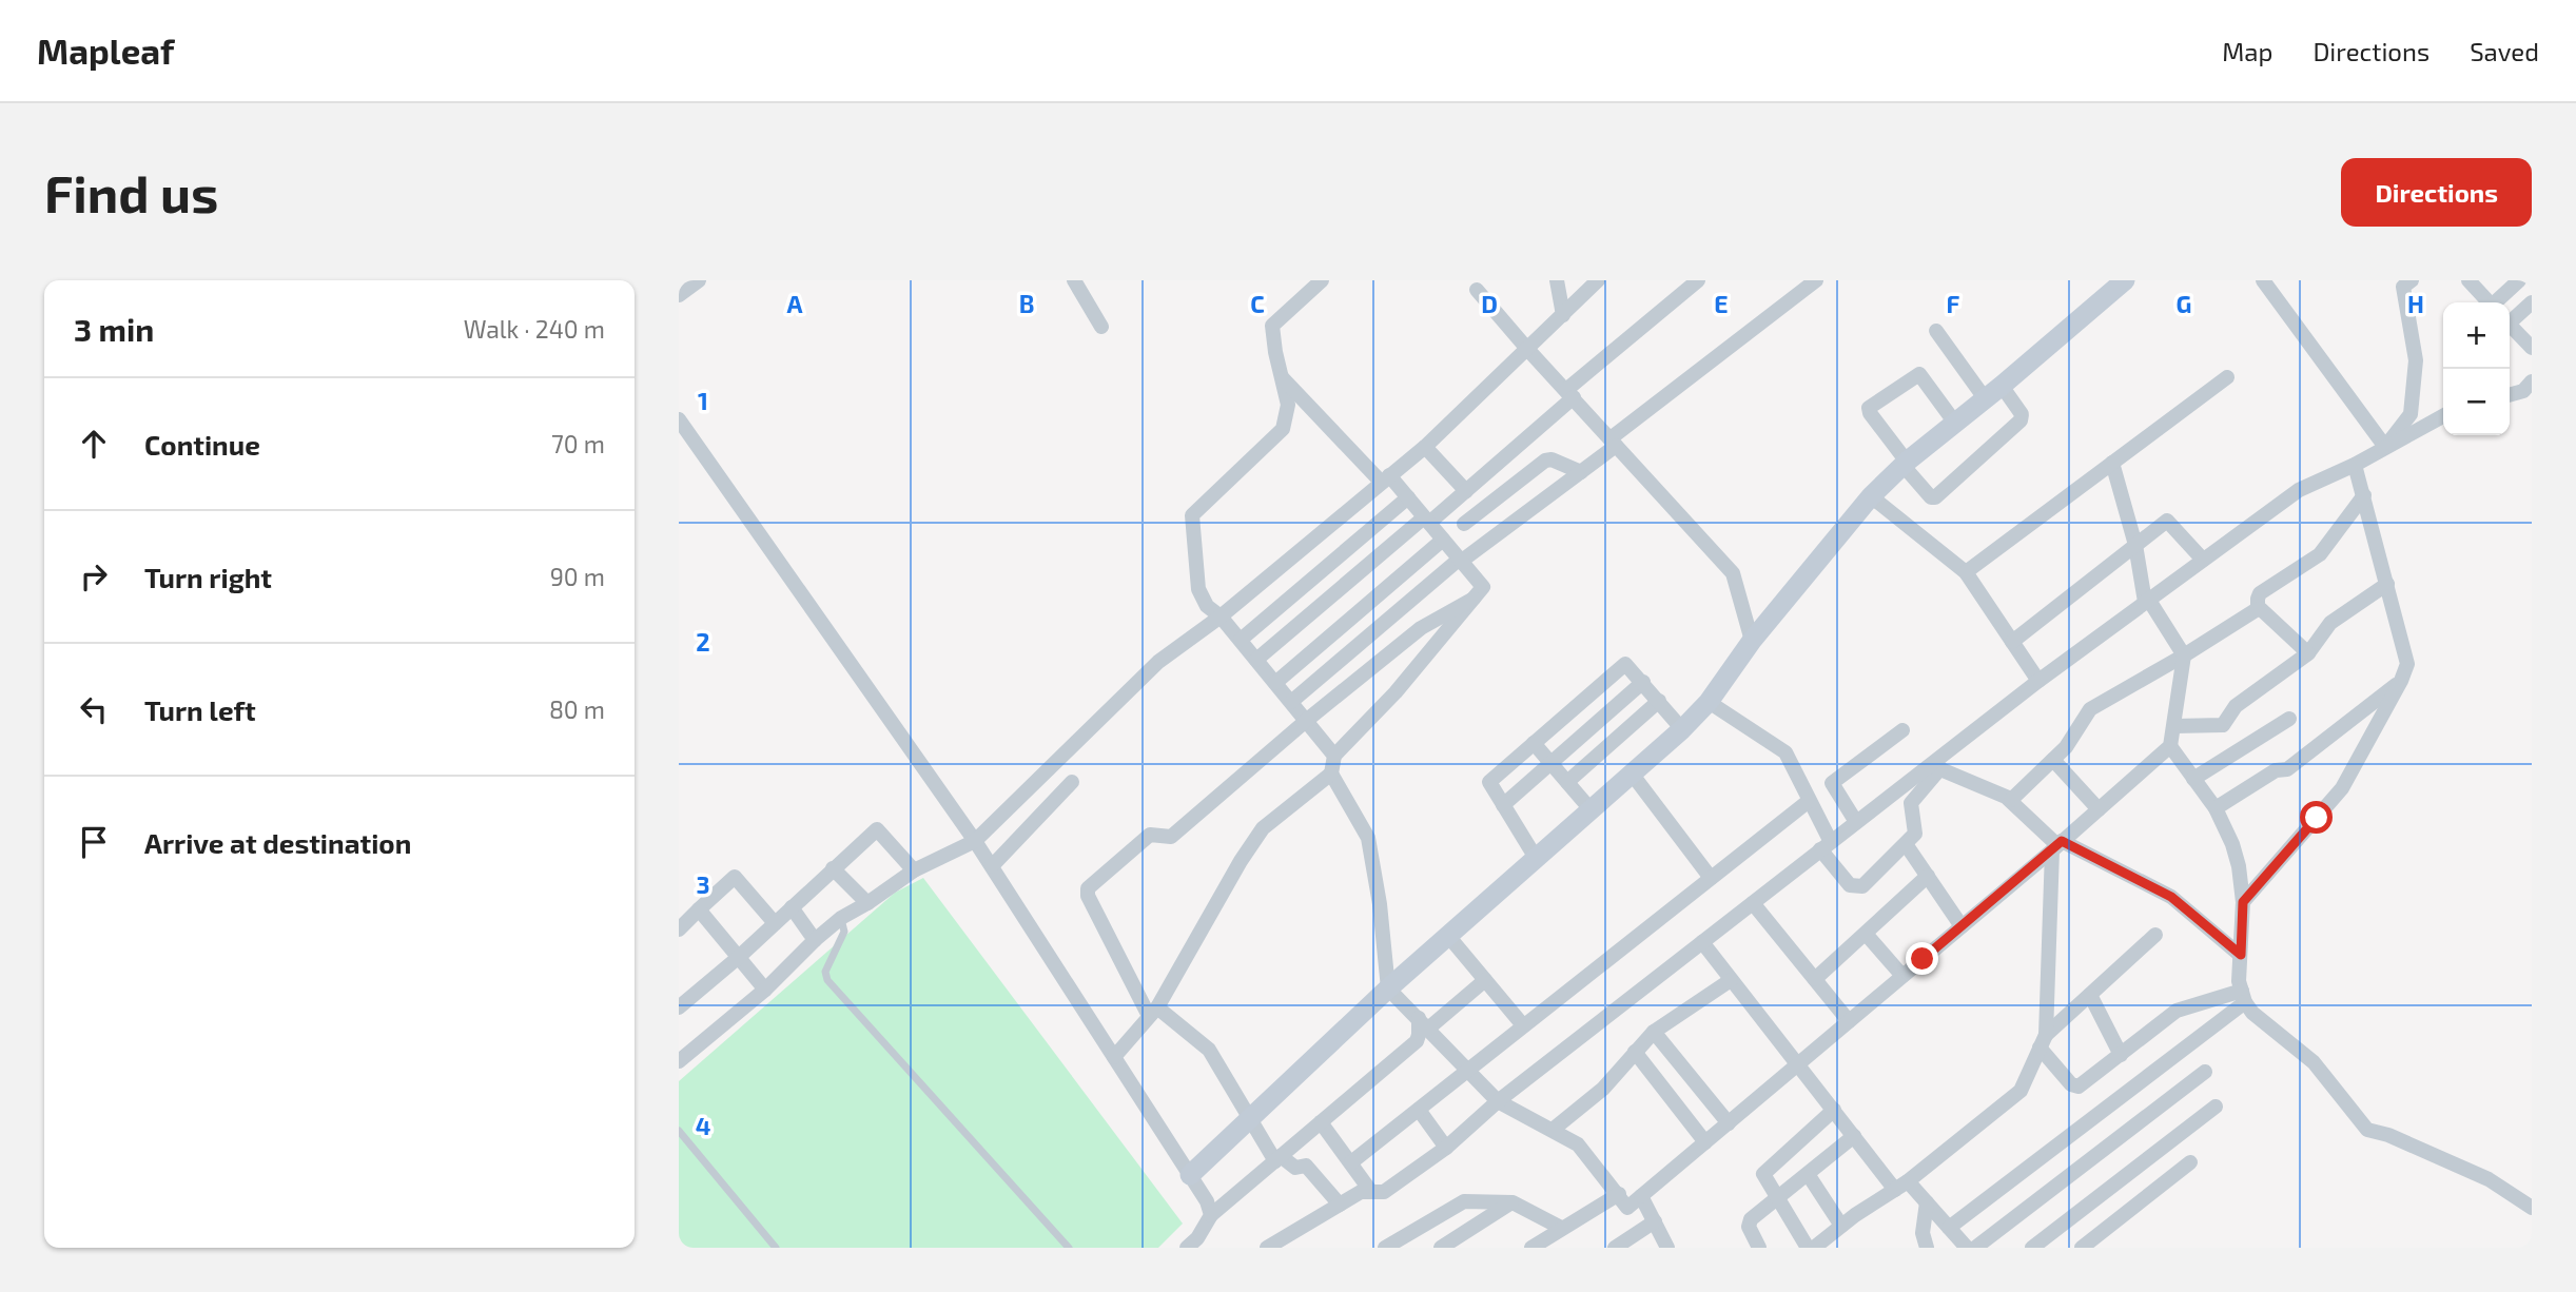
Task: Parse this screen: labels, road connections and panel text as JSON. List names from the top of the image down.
{
  "page": {
    "header": "Mapleaf",
    "nav": ["Map", "Directions", "Saved"],
    "buttons": "Directions",
    "title": "Find us",
    "heading": ["3 min", "Walk · 240 m"],
    "map_buttons": ["+", "−"],
    "list": [
      ["Continue", "70 m"],
      ["Turn right", "90 m"],
      ["Turn left", "80 m"],
      "Arrive at destination"
    ]
  },
  "grid": {
    "columns": [
      "A",
      "B",
      "C",
      "D",
      "E",
      "F",
      "G",
      "H"
    ],
    "rows": [
      "1",
      "2",
      "3",
      "4"
    ]
  }
}
